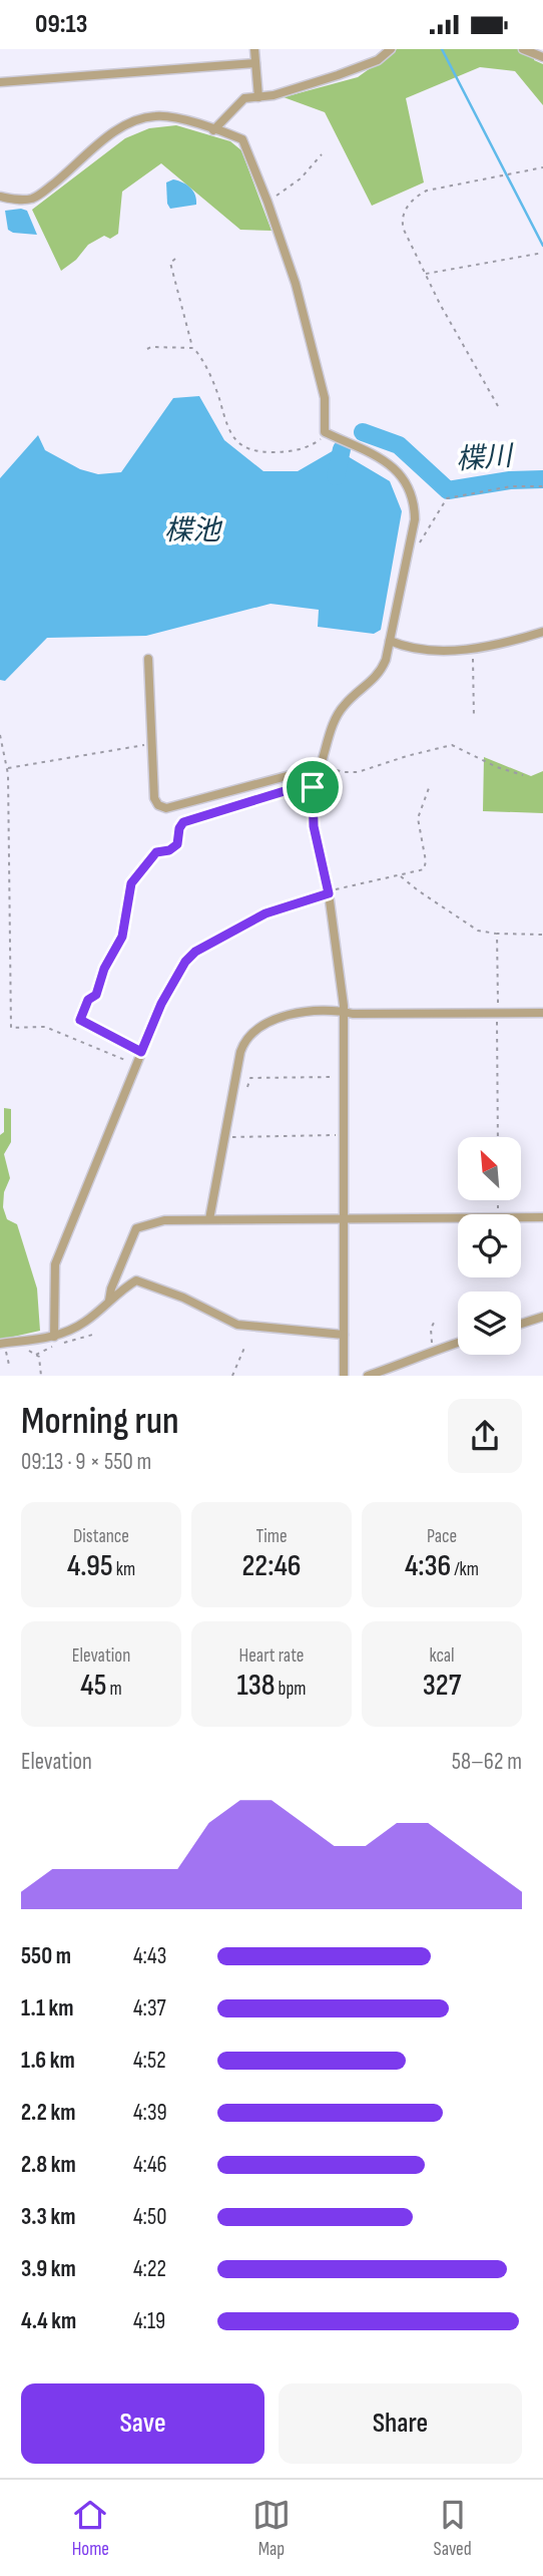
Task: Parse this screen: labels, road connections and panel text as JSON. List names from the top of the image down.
{
  "water": ["楪川", "楪池"],
  "north": "top left",
  "page": {
    "status": "09:13",
    "heading": ["Morning run", "09:13 · 9 × 550 m"],
    "stats": [
      ["Distance", "4.95 km"],
      ["Time", "22:46"],
      ["Pace", "4:36 /km"],
      ["Elevation", "45 m"],
      ["Heart rate", "138 bpm"],
      ["kcal", "327"]
    ],
    "chart": ["Elevation", "58–62 m"],
    "list": [
      {
        "name": "550 m",
        "note": "4:43"
      },
      {
        "name": "1.1 km",
        "note": "4:37"
      },
      {
        "name": "1.6 km",
        "note": "4:52"
      },
      {
        "name": "2.2 km",
        "note": "4:39"
      },
      {
        "name": "2.8 km",
        "note": "4:46"
      },
      {
        "name": "3.3 km",
        "note": "4:50"
      },
      {
        "name": "3.9 km",
        "note": "4:22"
      },
      {
        "name": "4.4 km",
        "note": "4:19"
      }
    ],
    "buttons": ["Save", "Share"],
    "tabs": ["Home", "Map", "Saved"]
  }
}
